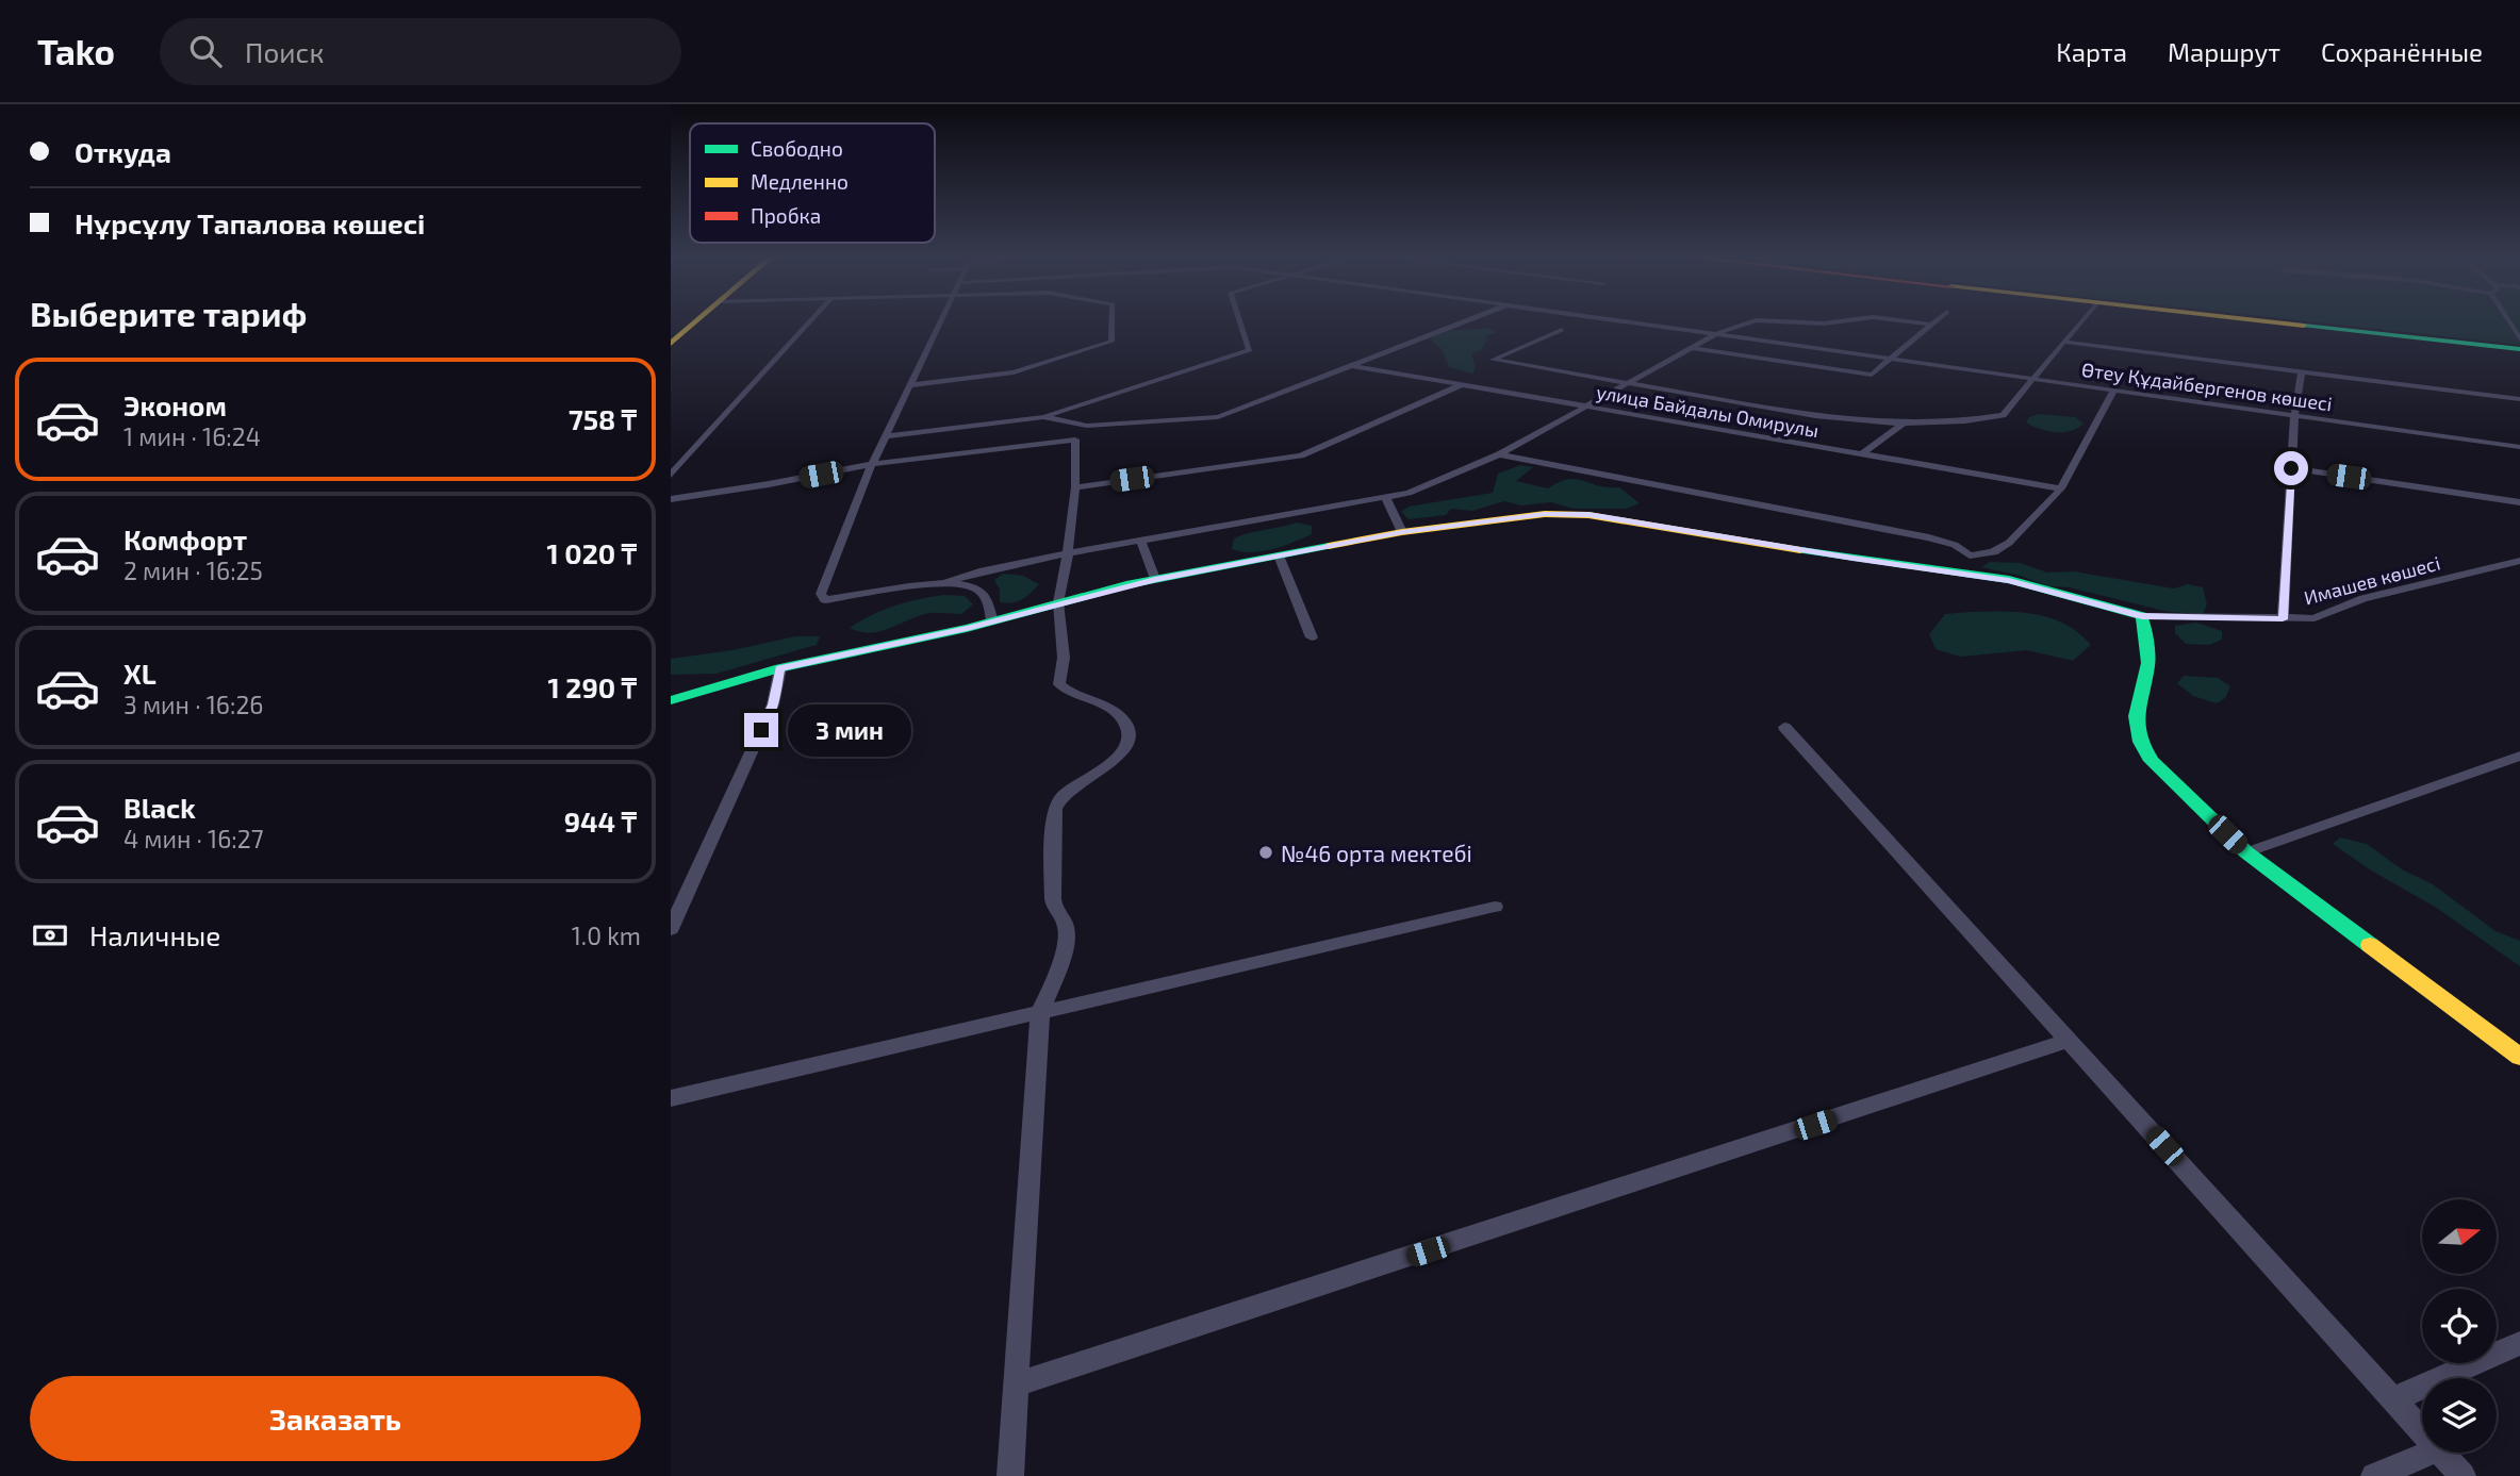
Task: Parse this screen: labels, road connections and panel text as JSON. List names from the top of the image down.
{
  "streets": {
    "street": ["Өтеу Құдайбергенов көшесі", "улица Байдалы Омирулы", "Имашев көшесі"]
  },
  "places": ["№46 орта мектебі"],
  "legend": ["Свободно", "Медленно", "Пробка"],
  "north": "right",
  "page": {
    "header": "Tako",
    "search": "Поиск",
    "nav": ["Карта", "Маршрут", "Сохранённые"],
    "banner": ["Откуда", "Нұрсұлу Тапалова көшесі"],
    "heading": "Выберите тариф",
    "list": [
      {
        "name": "Эконом",
        "note": "1 мин · 16:24",
        "value": "758 ₸"
      },
      {
        "name": "Комфорт",
        "note": "2 мин · 16:25",
        "value": "1 020 ₸"
      },
      {
        "name": "XL",
        "note": "3 мин · 16:26",
        "value": "1 290 ₸"
      },
      {
        "name": "Black",
        "note": "4 мин · 16:27",
        "value": "944 ₸"
      }
    ],
    "bubble": "3 мин",
    "pay": ["Наличные", "1.0 km"],
    "buttons": "Заказать"
  }
}
